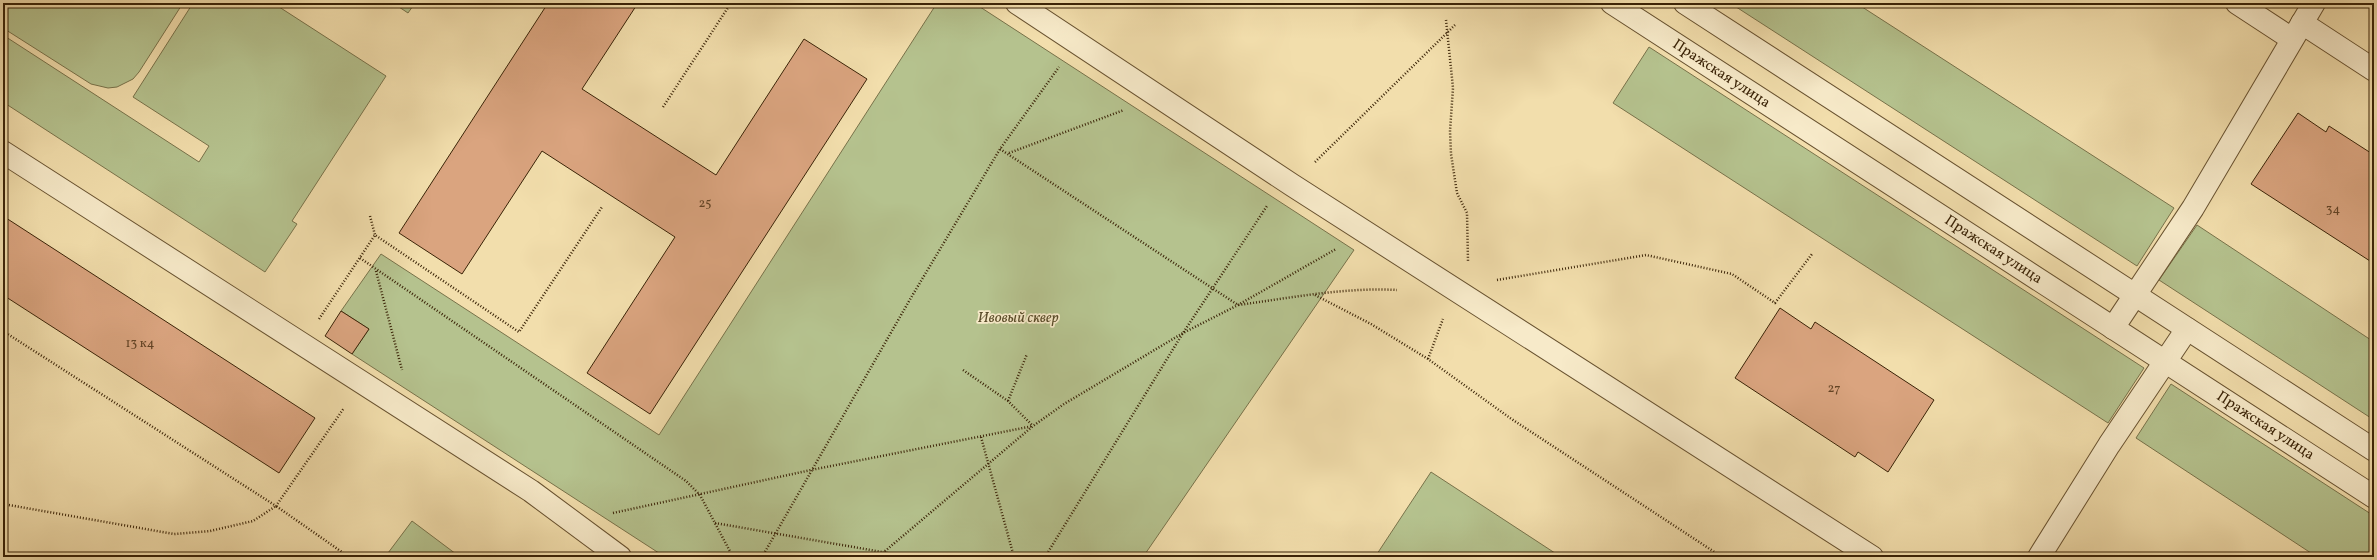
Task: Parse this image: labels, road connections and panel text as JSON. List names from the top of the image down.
{
  "streets": {
    "street": ["Пражская улица"]
  },
  "parks": ["Ивовый сквер"],
  "house_numbers": [
    "25",
    "34",
    "13 к4",
    "27"
  ]
}
